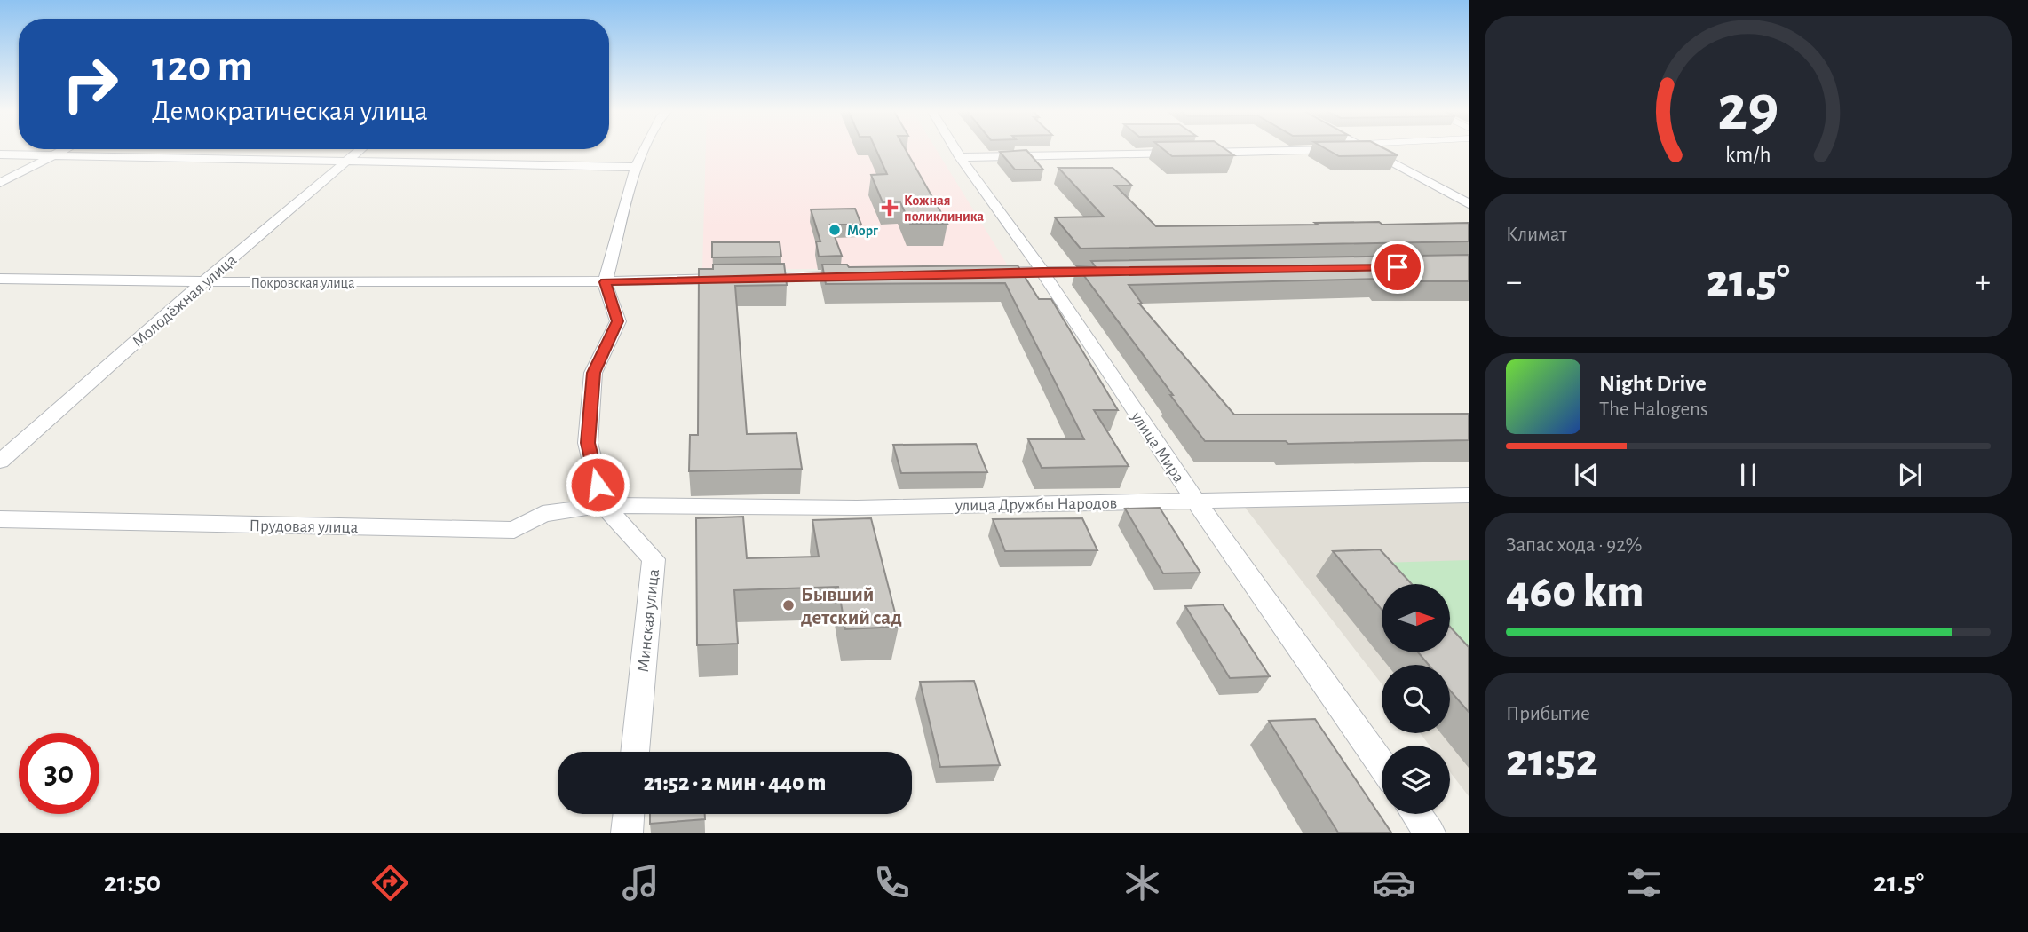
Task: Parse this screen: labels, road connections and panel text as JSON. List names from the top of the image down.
{
  "streets": {
    "street": [
      "Покровская улица",
      "Молодёжная улица",
      "улица Мира",
      "улица Дружбы Народов",
      "Прудовая улица",
      "Минская улица"
    ]
  },
  "crossings": [
    ["Покровская улица", "Молодёжная улица"],
    ["Покровская улица", "Минская улица"],
    ["улица Мира", "улица Дружбы Народов"],
    ["улица Дружбы Народов", "Прудовая улица"],
    ["улица Дружбы Народов", "Минская улица"],
    ["Прудовая улица", "Минская улица"]
  ],
  "places": {
    "health": ["Кожная поликлиника"],
    "other": ["Морг", "Бывший детский сад"]
  },
  "north": "right",
  "page": {
    "turn": ["120 m", "Демократическая улица"],
    "tile": [
      "Климат",
      ["Запас хода · 92%", "460 km"],
      ["Прибытие", "21:52"]
    ],
    "heat": ["−", "21.5°", "+"],
    "song": ["Night Drive", "The Halogens"],
    "limit": "30",
    "trip": "21:52 · 2 мин · 440 m",
    "tabs": ["21:50", "21.5°"],
    "gauge": ["29", "km/h"]
  }
}
